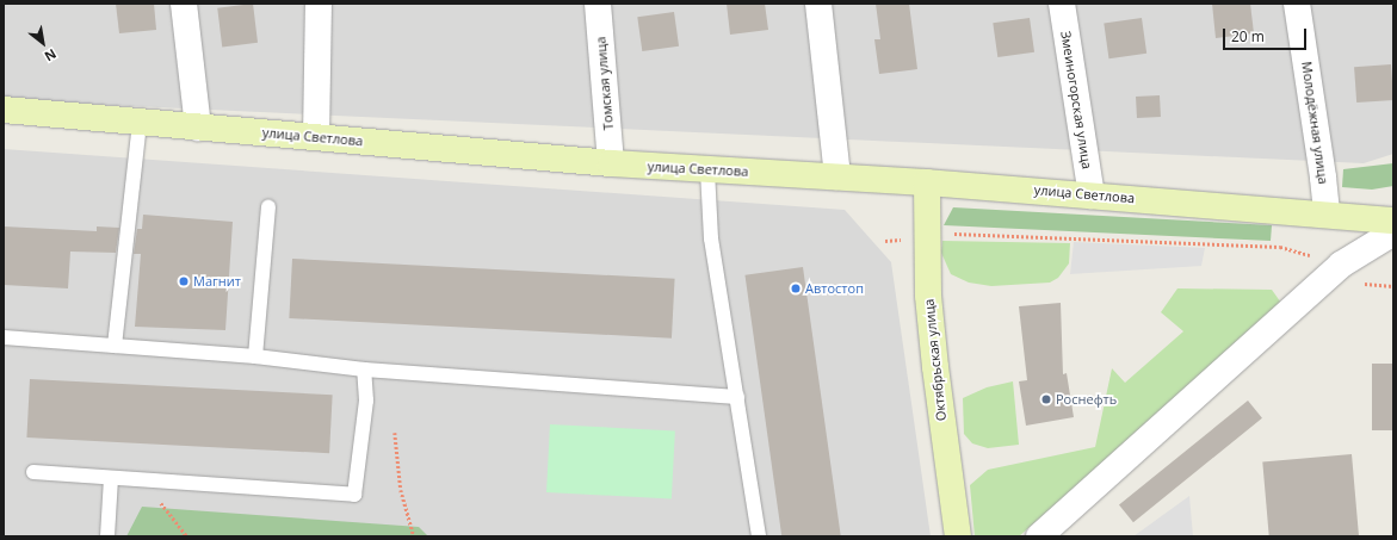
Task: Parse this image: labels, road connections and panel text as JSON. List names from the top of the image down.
{
  "streets": {
    "main road": ["улица Светлова", "Октябрьская улица"],
    "street": ["Томская улица", "Змеиногорская улица", "Молодёжная улица"]
  },
  "crossings": [
    ["Томская улица", "улица Светлова"],
    ["Змеиногорская улица", "улица Светлова"],
    ["Молодёжная улица", "улица Светлова"],
    ["улица Светлова", "Октябрьская улица"]
  ],
  "places": ["Магнит", "Автостоп", "Роснефть"],
  "scale_bar": "20 m",
  "north": "bottom right"
}
